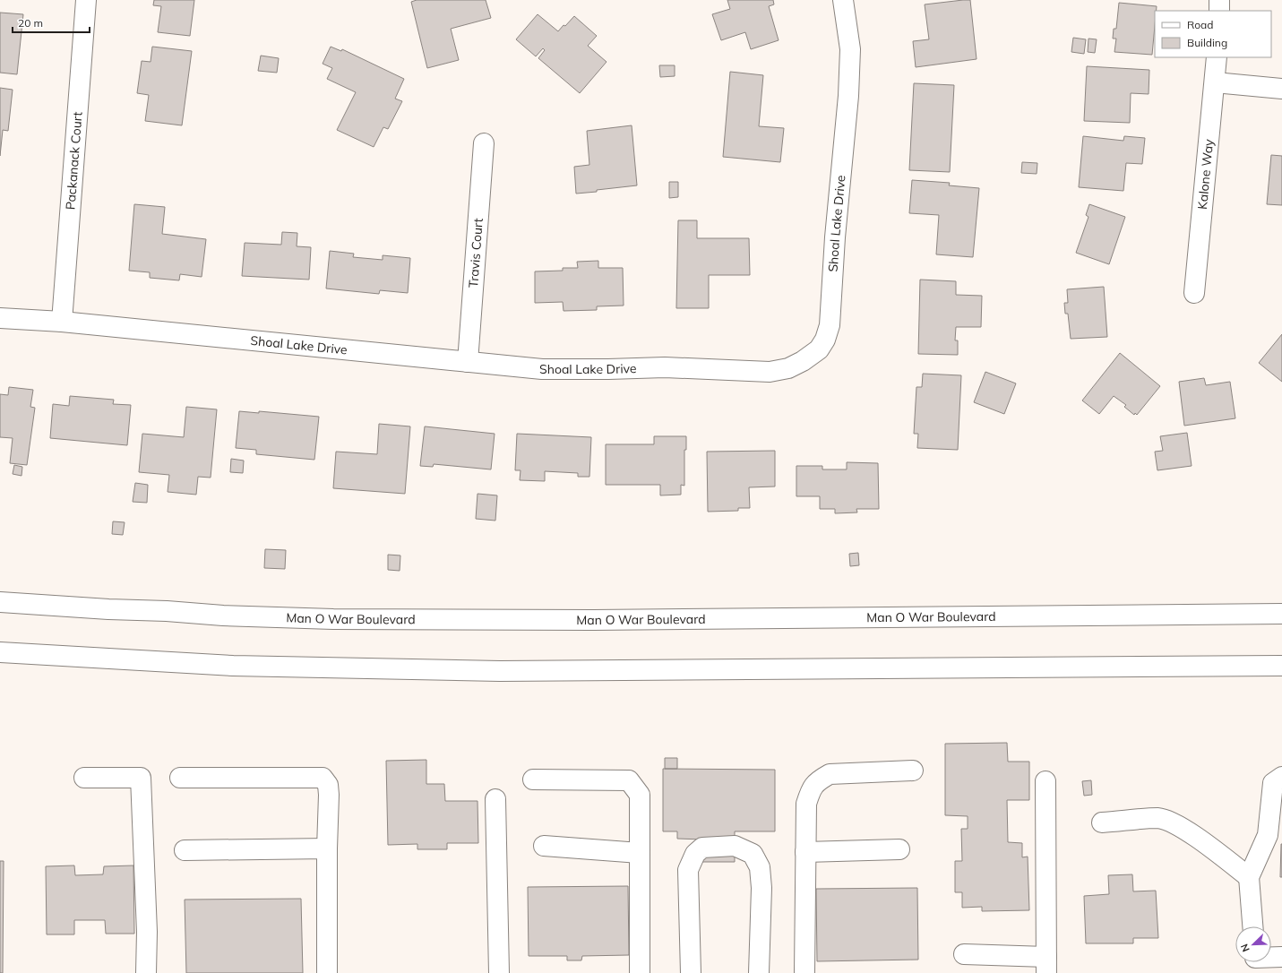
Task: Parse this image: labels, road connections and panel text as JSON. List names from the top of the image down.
{
  "streets": {
    "main road": [
      "Packanack Court",
      "Kalone Way",
      "Shoal Lake Drive",
      "Travis Court",
      "Man O War Boulevard"
    ]
  },
  "crossings": [
    ["Packanack Court", "Shoal Lake Drive"],
    ["Shoal Lake Drive", "Travis Court"]
  ],
  "legend": ["Road", "Building"],
  "scale_bar": "20 m",
  "north": "bottom left"
}
